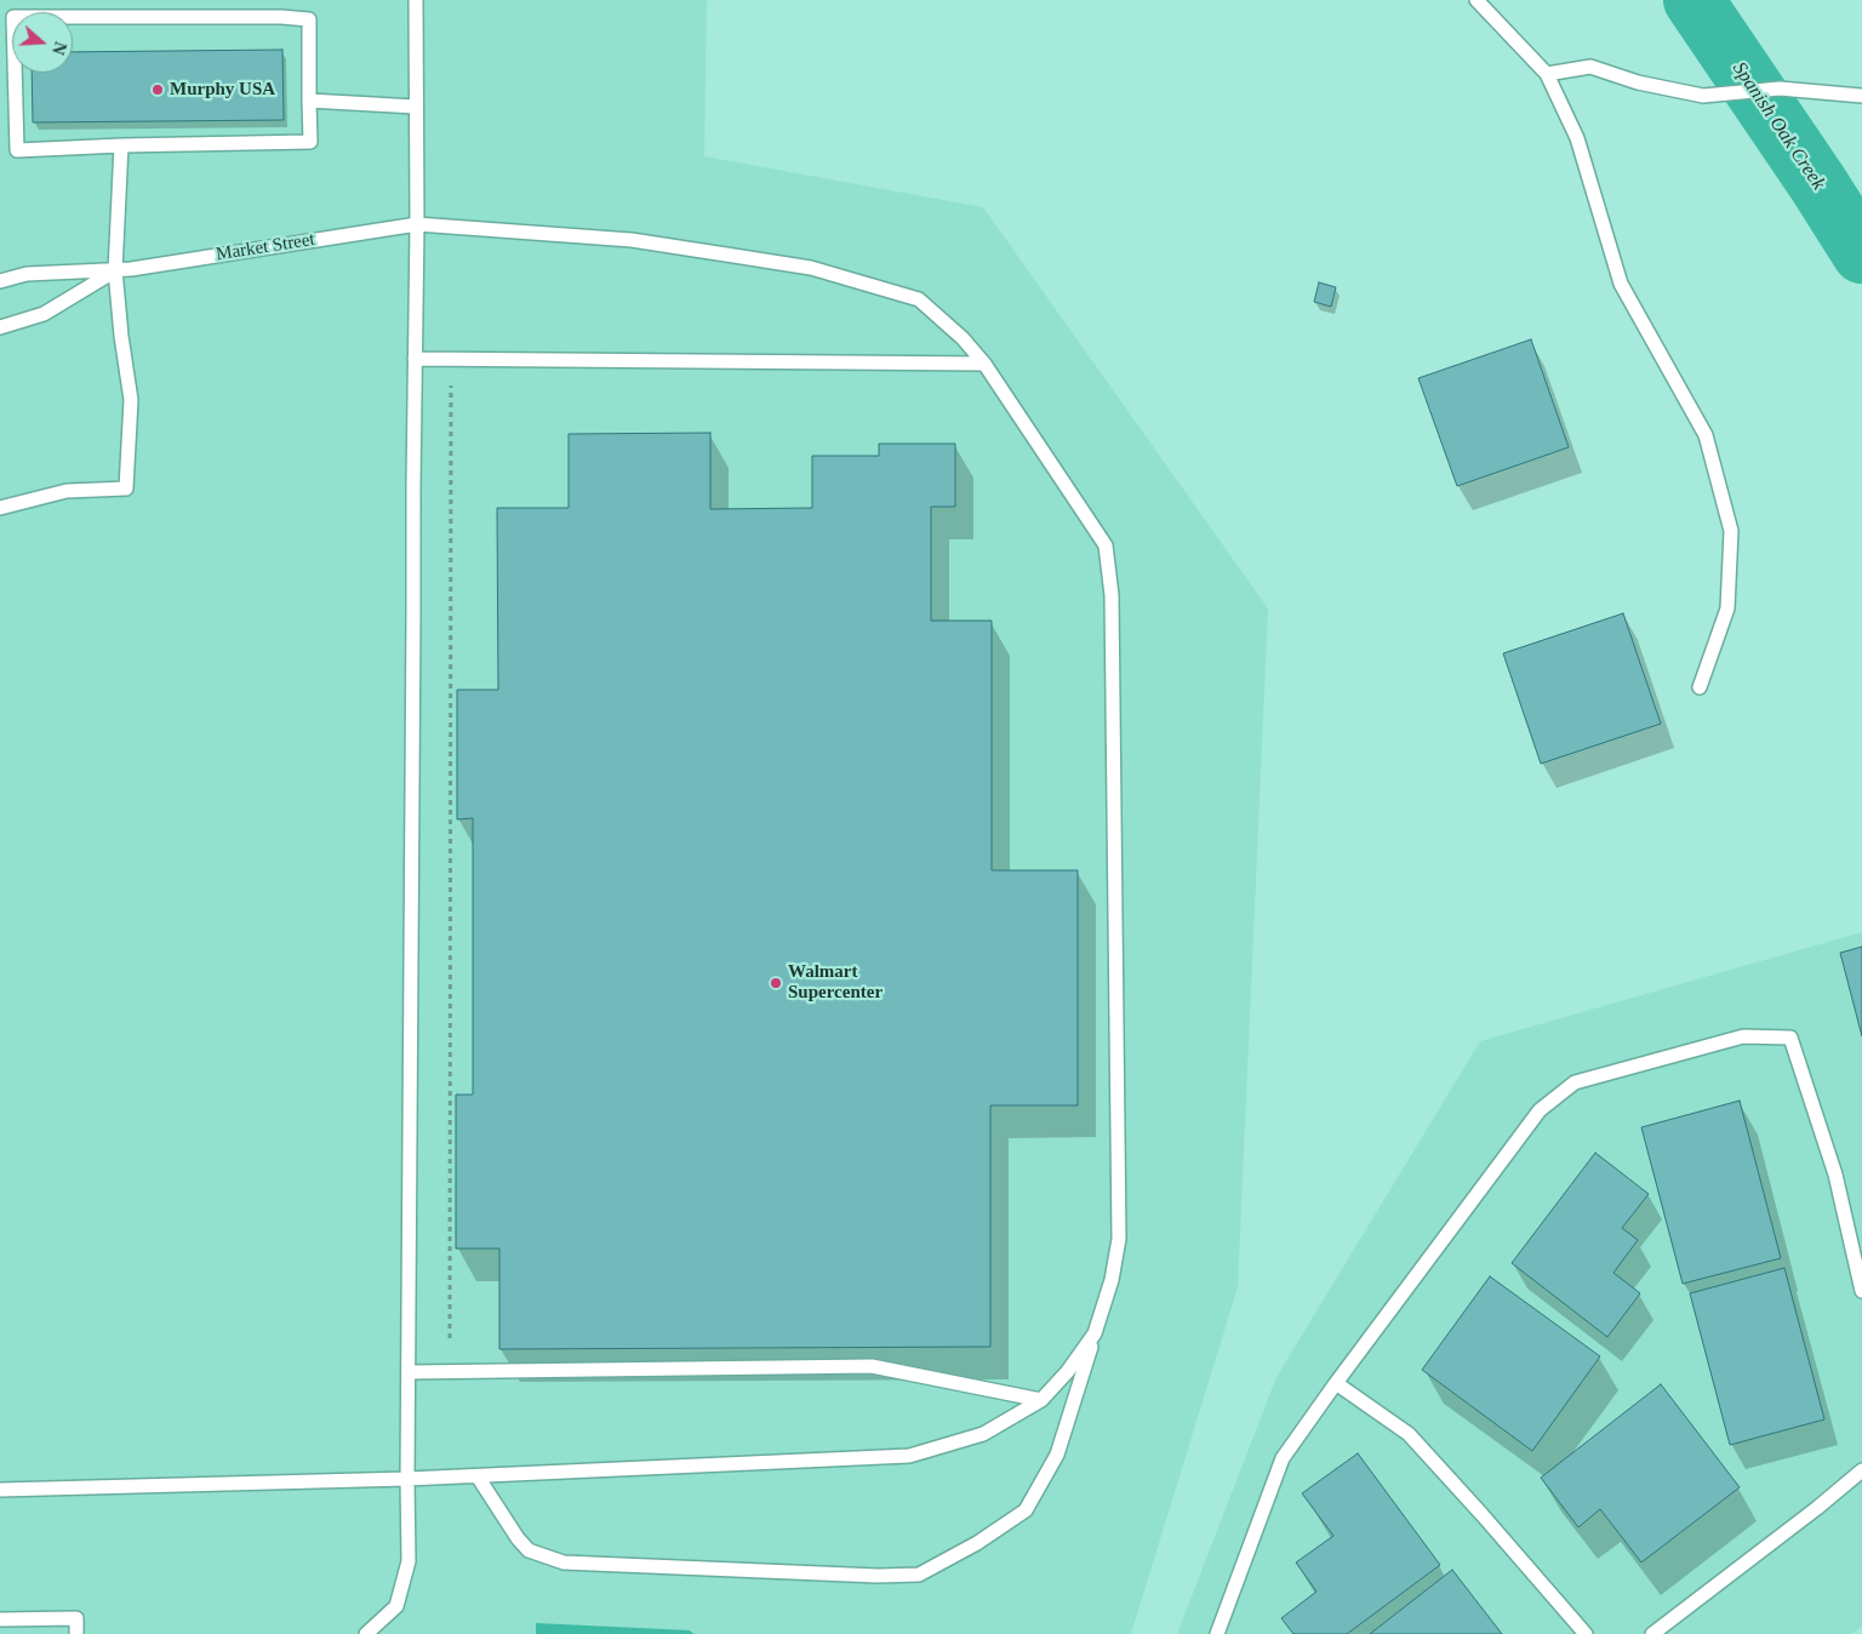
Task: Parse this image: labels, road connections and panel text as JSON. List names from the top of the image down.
{
  "streets": {
    "lane": ["Market Street"]
  },
  "water": ["Spanish Oak Creek"],
  "places": ["Murphy USA", "Walmart Supercenter"],
  "north": "right"
}
